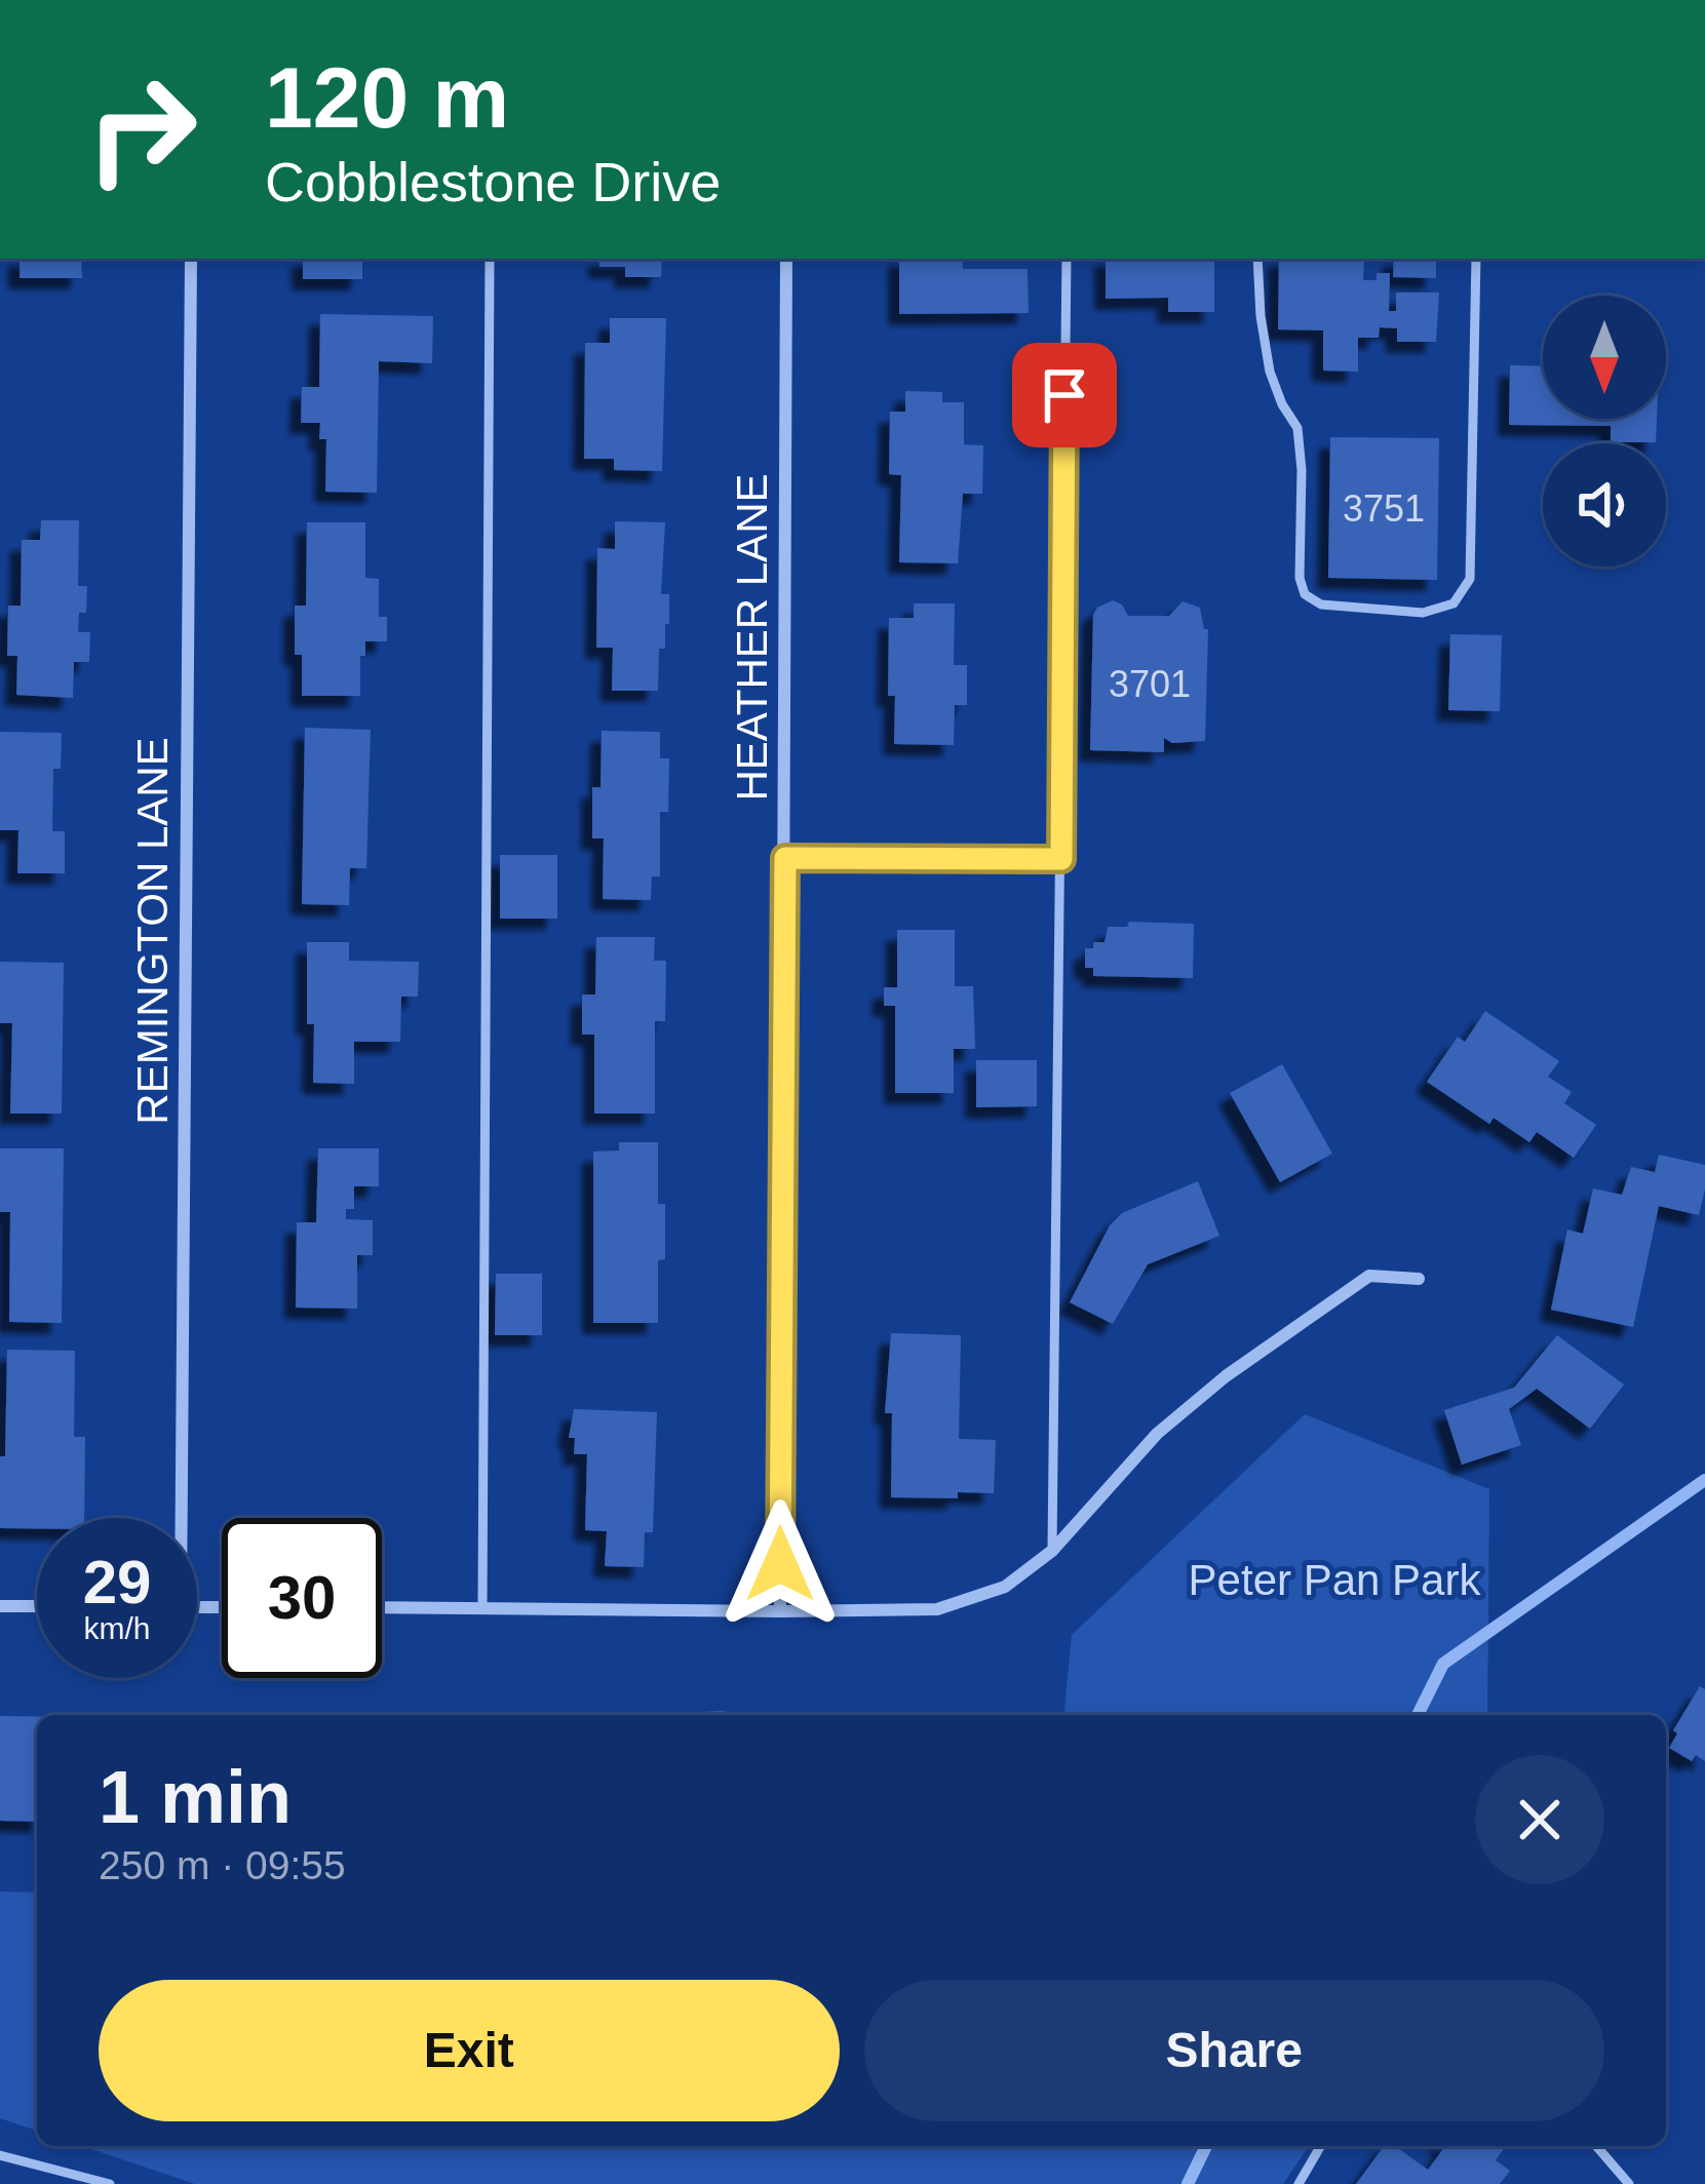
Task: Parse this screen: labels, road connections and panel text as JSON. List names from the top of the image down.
{
  "streets": {
    "street": ["HEATHER LANE", "REMINGTON LANE"]
  },
  "parks": ["Peter Pan Park"],
  "house_numbers": ["3751", "3701"],
  "north": "bottom",
  "page": {
    "turn": ["120 m", "Cobblestone Drive"],
    "speed": "29 km/h",
    "limit": "30",
    "heading": ["1 min", "250 m · 09:55"],
    "buttons": ["Exit", "Share"]
  }
}
